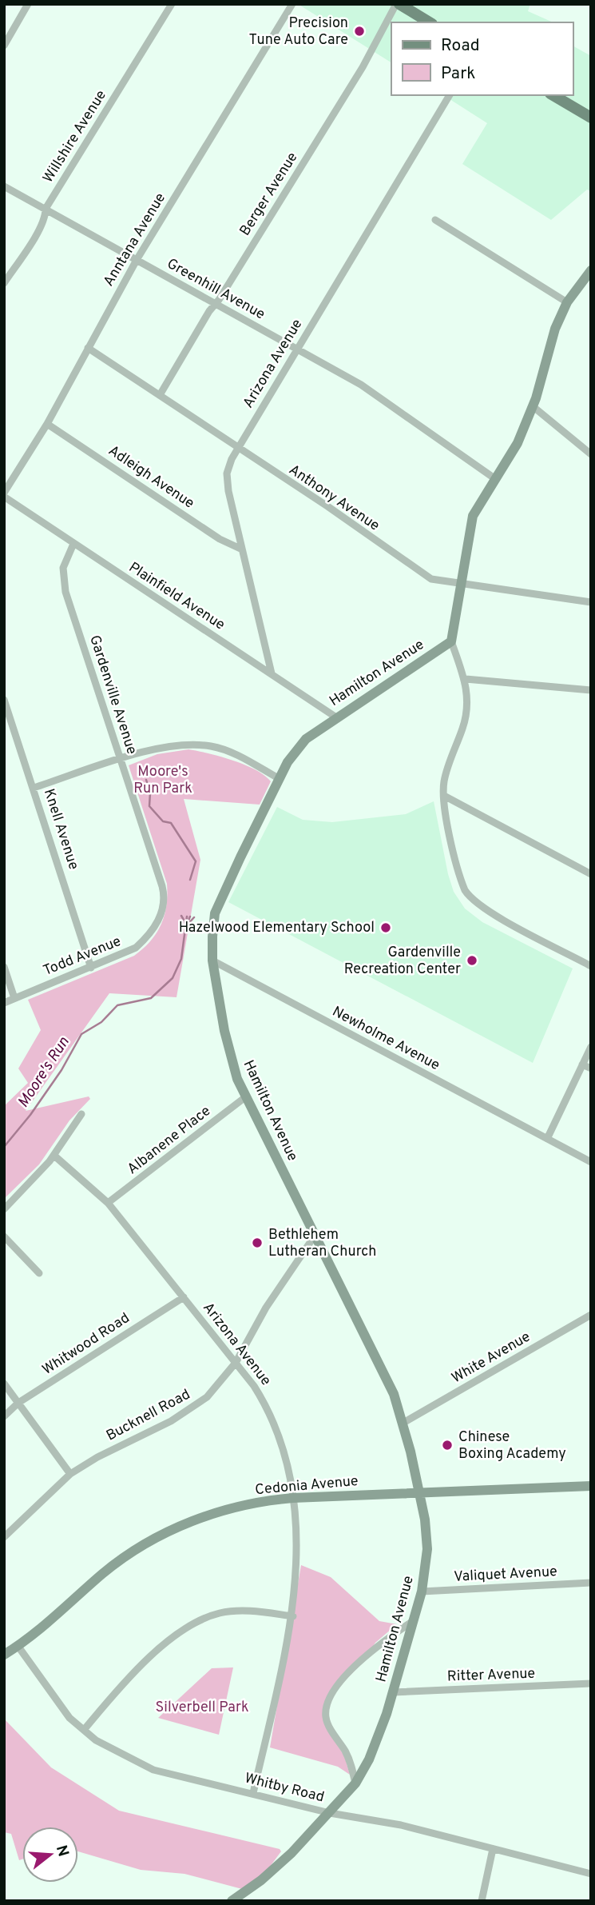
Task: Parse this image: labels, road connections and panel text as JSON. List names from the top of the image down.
{
  "streets": {
    "street": [
      "Willshire Avenue",
      "Berger Avenue",
      "Anntana Avenue",
      "Greenhill Avenue",
      "Arizona Avenue",
      "Adleigh Avenue",
      "Anthony Avenue",
      "Plainfield Avenue",
      "Hamilton Avenue",
      "Gardenville Avenue",
      "Knell Avenue",
      "Todd Avenue",
      "Newholme Avenue",
      "Albanene Place",
      "Whitwood Road",
      "White Avenue",
      "Bucknell Road",
      "Cedonia Avenue",
      "Valiquet Avenue",
      "Ritter Avenue",
      "Whitby Road"
    ]
  },
  "crossings": [
    ["Willshire Avenue", "Greenhill Avenue"],
    ["Berger Avenue", "Greenhill Avenue"],
    ["Berger Avenue", "Anthony Avenue"],
    ["Anntana Avenue", "Greenhill Avenue"],
    ["Anntana Avenue", "Adleigh Avenue"],
    ["Anntana Avenue", "Anthony Avenue"],
    ["Anntana Avenue", "Plainfield Avenue"],
    ["Greenhill Avenue", "Arizona Avenue"],
    ["Arizona Avenue", "Adleigh Avenue"],
    ["Arizona Avenue", "Anthony Avenue"],
    ["Arizona Avenue", "Plainfield Avenue"],
    ["Arizona Avenue", "Albanene Place"],
    ["Arizona Avenue", "Whitwood Road"],
    ["Arizona Avenue", "Bucknell Road"],
    ["Arizona Avenue", "Cedonia Avenue"],
    ["Arizona Avenue", "Whitby Road"],
    ["Plainfield Avenue", "Hamilton Avenue"],
    ["Plainfield Avenue", "Gardenville Avenue"],
    ["Hamilton Avenue", "Newholme Avenue"],
    ["Hamilton Avenue", "Albanene Place"],
    ["Hamilton Avenue", "White Avenue"],
    ["Hamilton Avenue", "Bucknell Road"],
    ["Hamilton Avenue", "Cedonia Avenue"],
    ["Hamilton Avenue", "Valiquet Avenue"],
    ["Hamilton Avenue", "Ritter Avenue"],
    ["Hamilton Avenue", "Whitby Road"],
    ["Gardenville Avenue", "Todd Avenue"],
    ["Knell Avenue", "Todd Avenue"],
    ["Cedonia Avenue", "Whitby Road"]
  ],
  "water": ["Moore's Run"],
  "parks": ["Moore's Run Park", "Silverbell Park"],
  "places": [
    "Precision Tune Auto Care",
    "Hazelwood Elementary School",
    "Gardenville Recreation Center",
    "Bethlehem Lutheran Church",
    "Chinese Boxing Academy"
  ],
  "legend": ["Road", "Park"],
  "north": "right"
}
